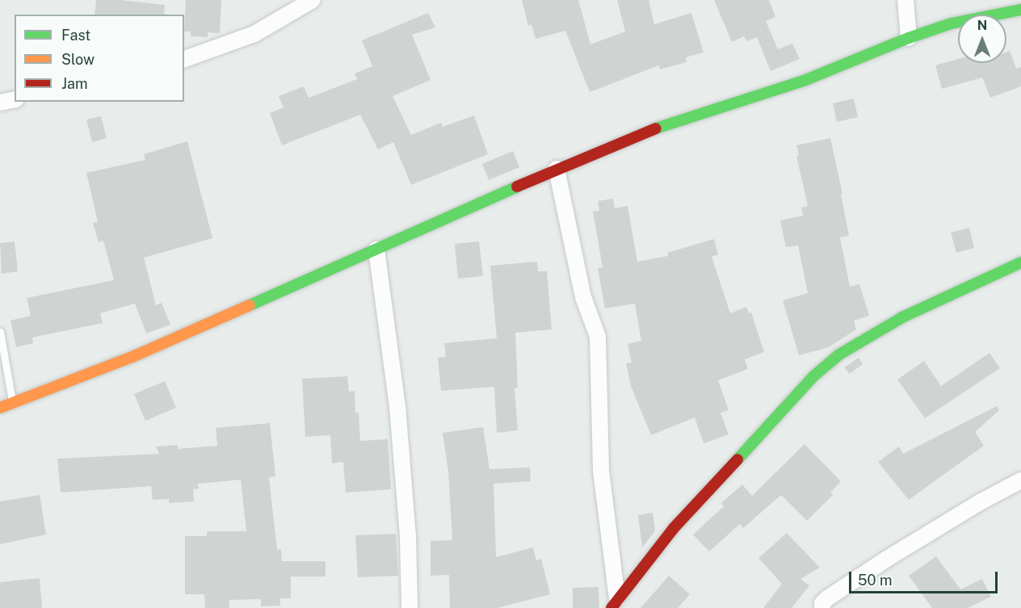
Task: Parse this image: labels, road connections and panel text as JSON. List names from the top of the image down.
{
  "legend": ["Fast", "Slow", "Jam"],
  "scale_bar": "50 m",
  "north": "top"
}
